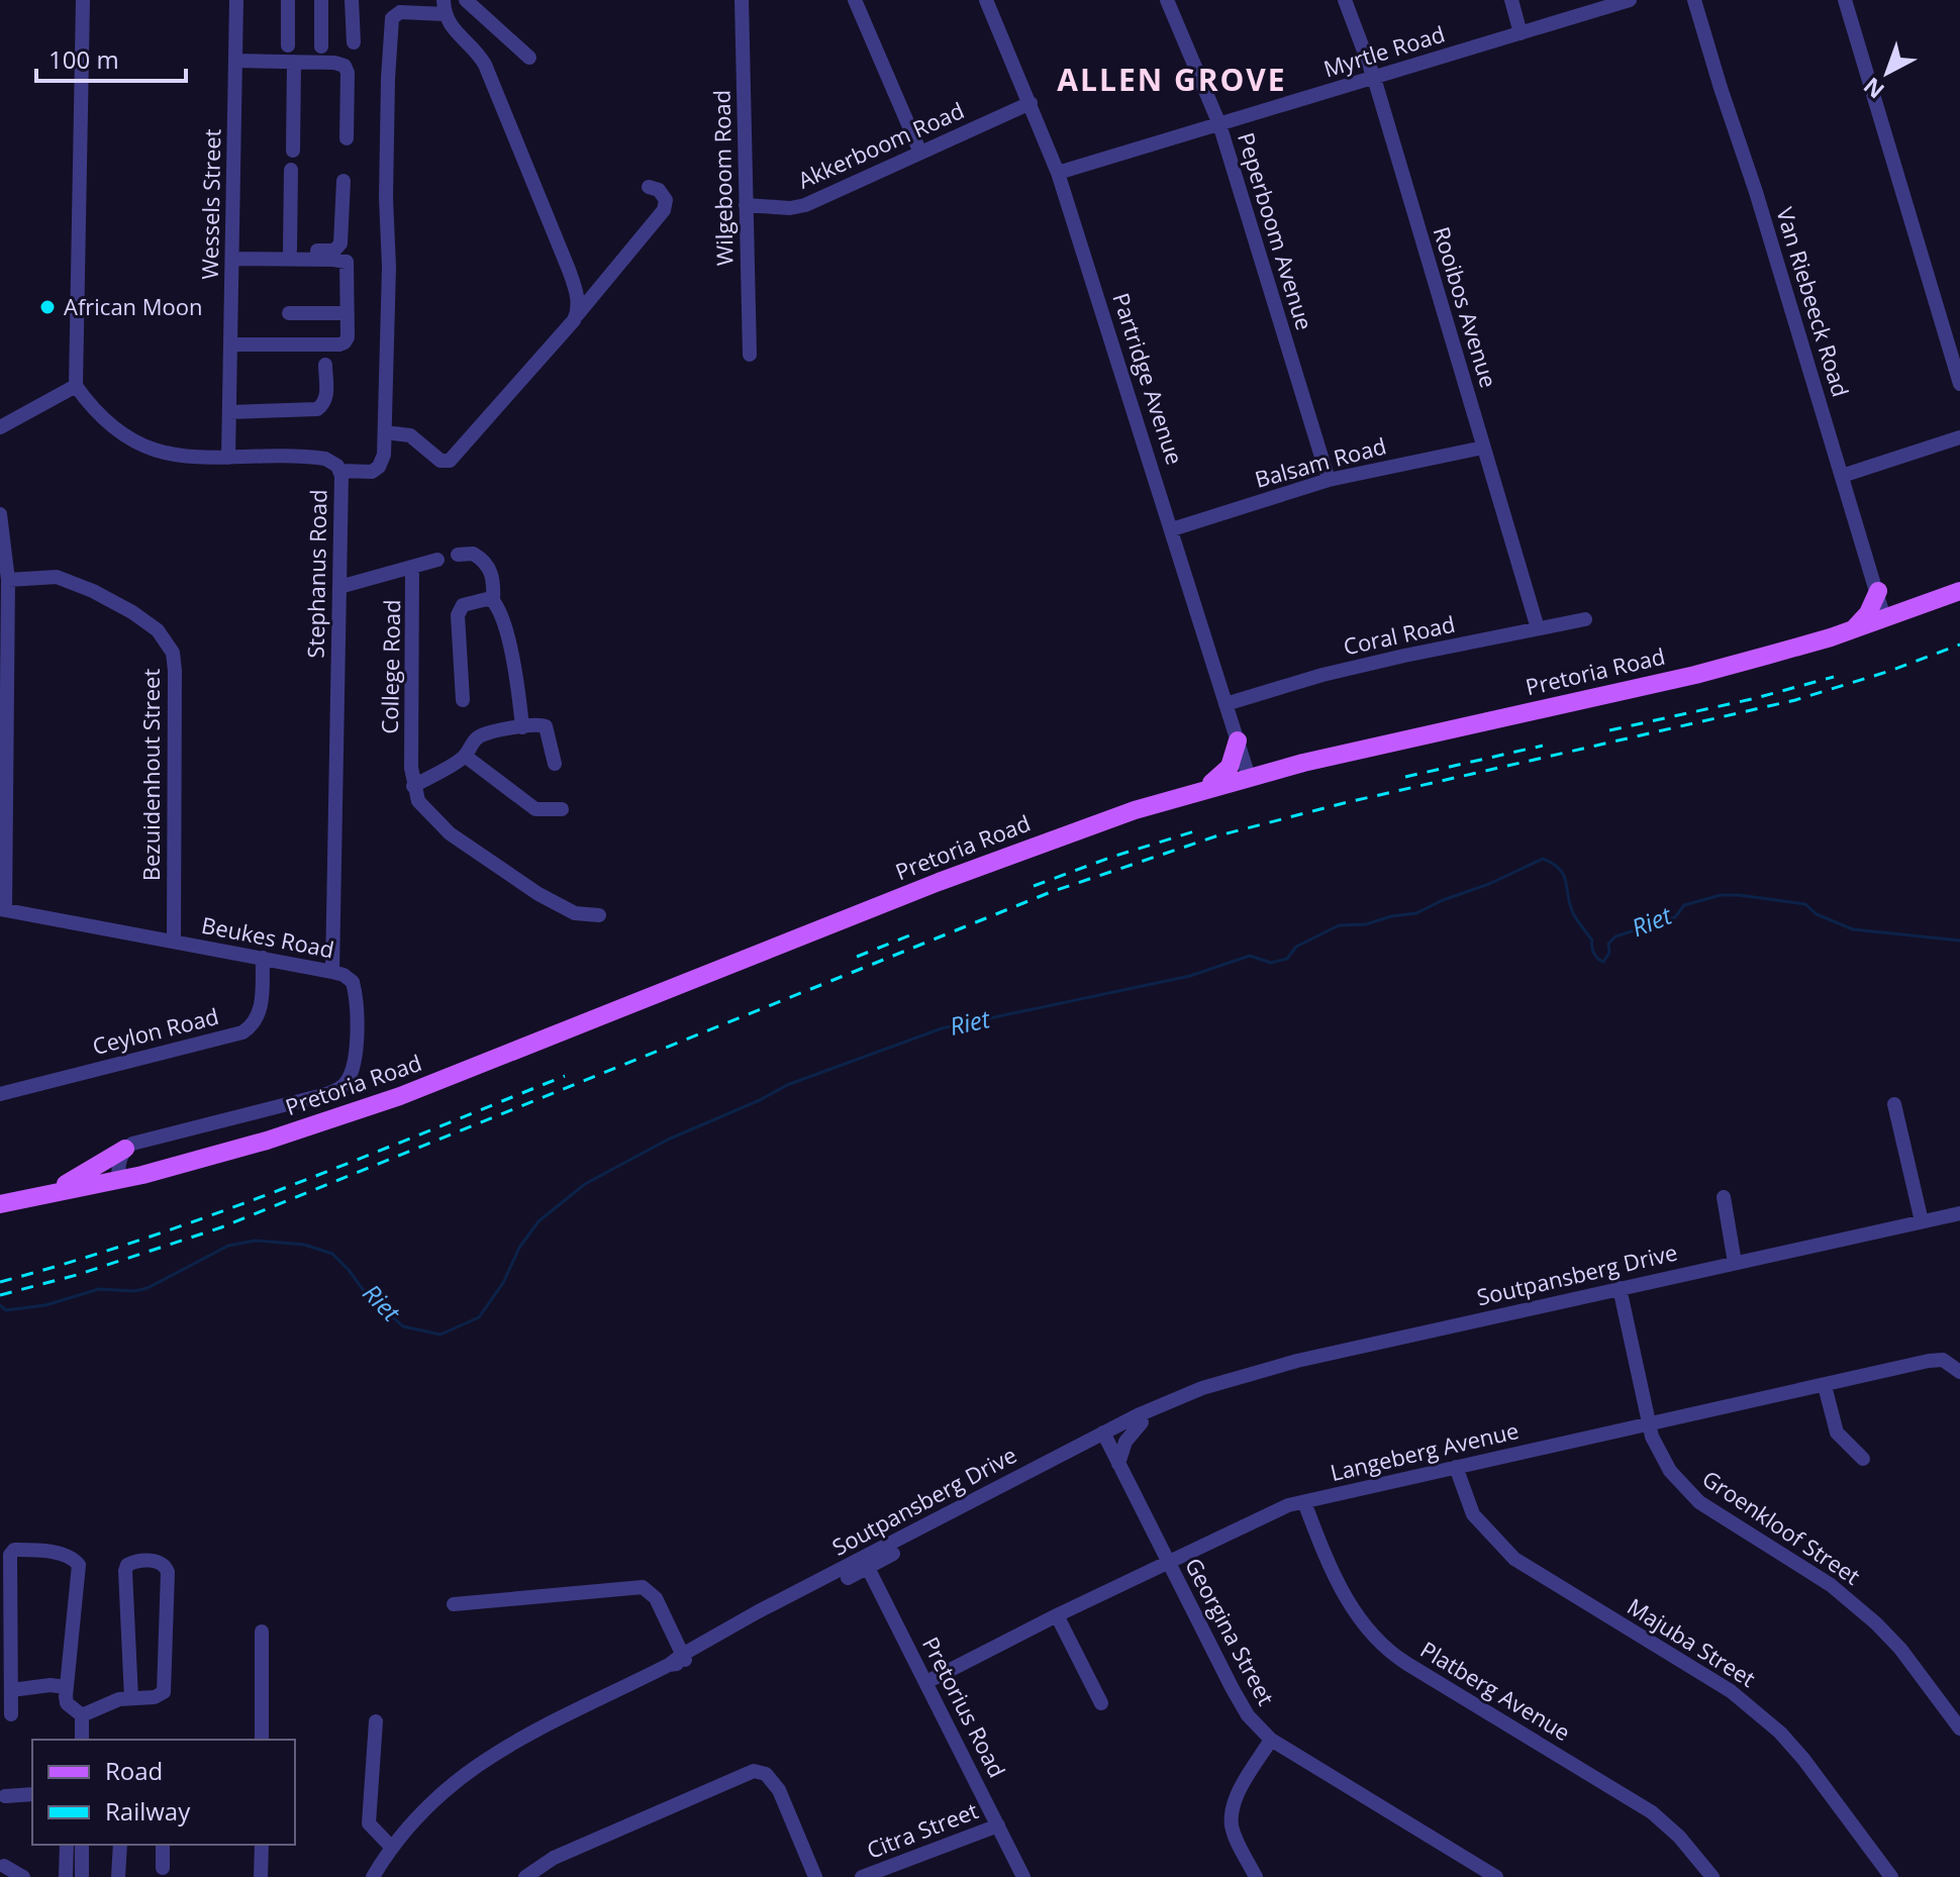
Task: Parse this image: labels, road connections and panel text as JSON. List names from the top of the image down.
{
  "streets": {
    "main road": ["Pretoria Road"],
    "street": [
      "Myrtle Road",
      "Akkerboom Road",
      "Wilgeboom Road",
      "Wessels Street",
      "Peperboom Avenue",
      "Van Riebeeck Road",
      "Rooibos Avenue",
      "Partridge Avenue",
      "Balsam Road",
      "Stephanus Road",
      "Coral Road",
      "College Road",
      "Bezuidenhout Street",
      "Beukes Road",
      "Ceylon Road",
      "Soutpansberg Drive",
      "Langeberg Avenue",
      "Groenkloof Street",
      "Georgina Street",
      "Majuba Street",
      "Platberg Avenue",
      "Pretorius Road",
      "Citra Street"
    ]
  },
  "crossings": [
    ["Myrtle Road", "Peperboom Avenue"],
    ["Myrtle Road", "Rooibos Avenue"],
    ["Myrtle Road", "Partridge Avenue"],
    ["Akkerboom Road", "Wilgeboom Road"],
    ["Akkerboom Road", "Partridge Avenue"],
    ["Wessels Street", "Stephanus Road"],
    ["Peperboom Avenue", "Balsam Road"],
    ["Van Riebeeck Road", "Pretoria Road"],
    ["Rooibos Avenue", "Balsam Road"],
    ["Rooibos Avenue", "Coral Road"],
    ["Partridge Avenue", "Balsam Road"],
    ["Partridge Avenue", "Coral Road"],
    ["Partridge Avenue", "Pretoria Road"],
    ["Stephanus Road", "College Road"],
    ["Stephanus Road", "Beukes Road"],
    ["Bezuidenhout Street", "Beukes Road"],
    ["Beukes Road", "Ceylon Road"],
    ["Soutpansberg Drive", "Groenkloof Street"],
    ["Soutpansberg Drive", "Georgina Street"],
    ["Soutpansberg Drive", "Pretorius Road"],
    ["Langeberg Avenue", "Groenkloof Street"],
    ["Langeberg Avenue", "Georgina Street"],
    ["Langeberg Avenue", "Majuba Street"],
    ["Langeberg Avenue", "Platberg Avenue"],
    ["Langeberg Avenue", "Pretorius Road"],
    ["Pretorius Road", "Citra Street"]
  ],
  "districts": ["ALLEN GROVE"],
  "water": ["Riet"],
  "places": ["African Moon"],
  "legend": ["Road", "Railway"],
  "scale_bar": "100 m",
  "north": "bottom left"
}
